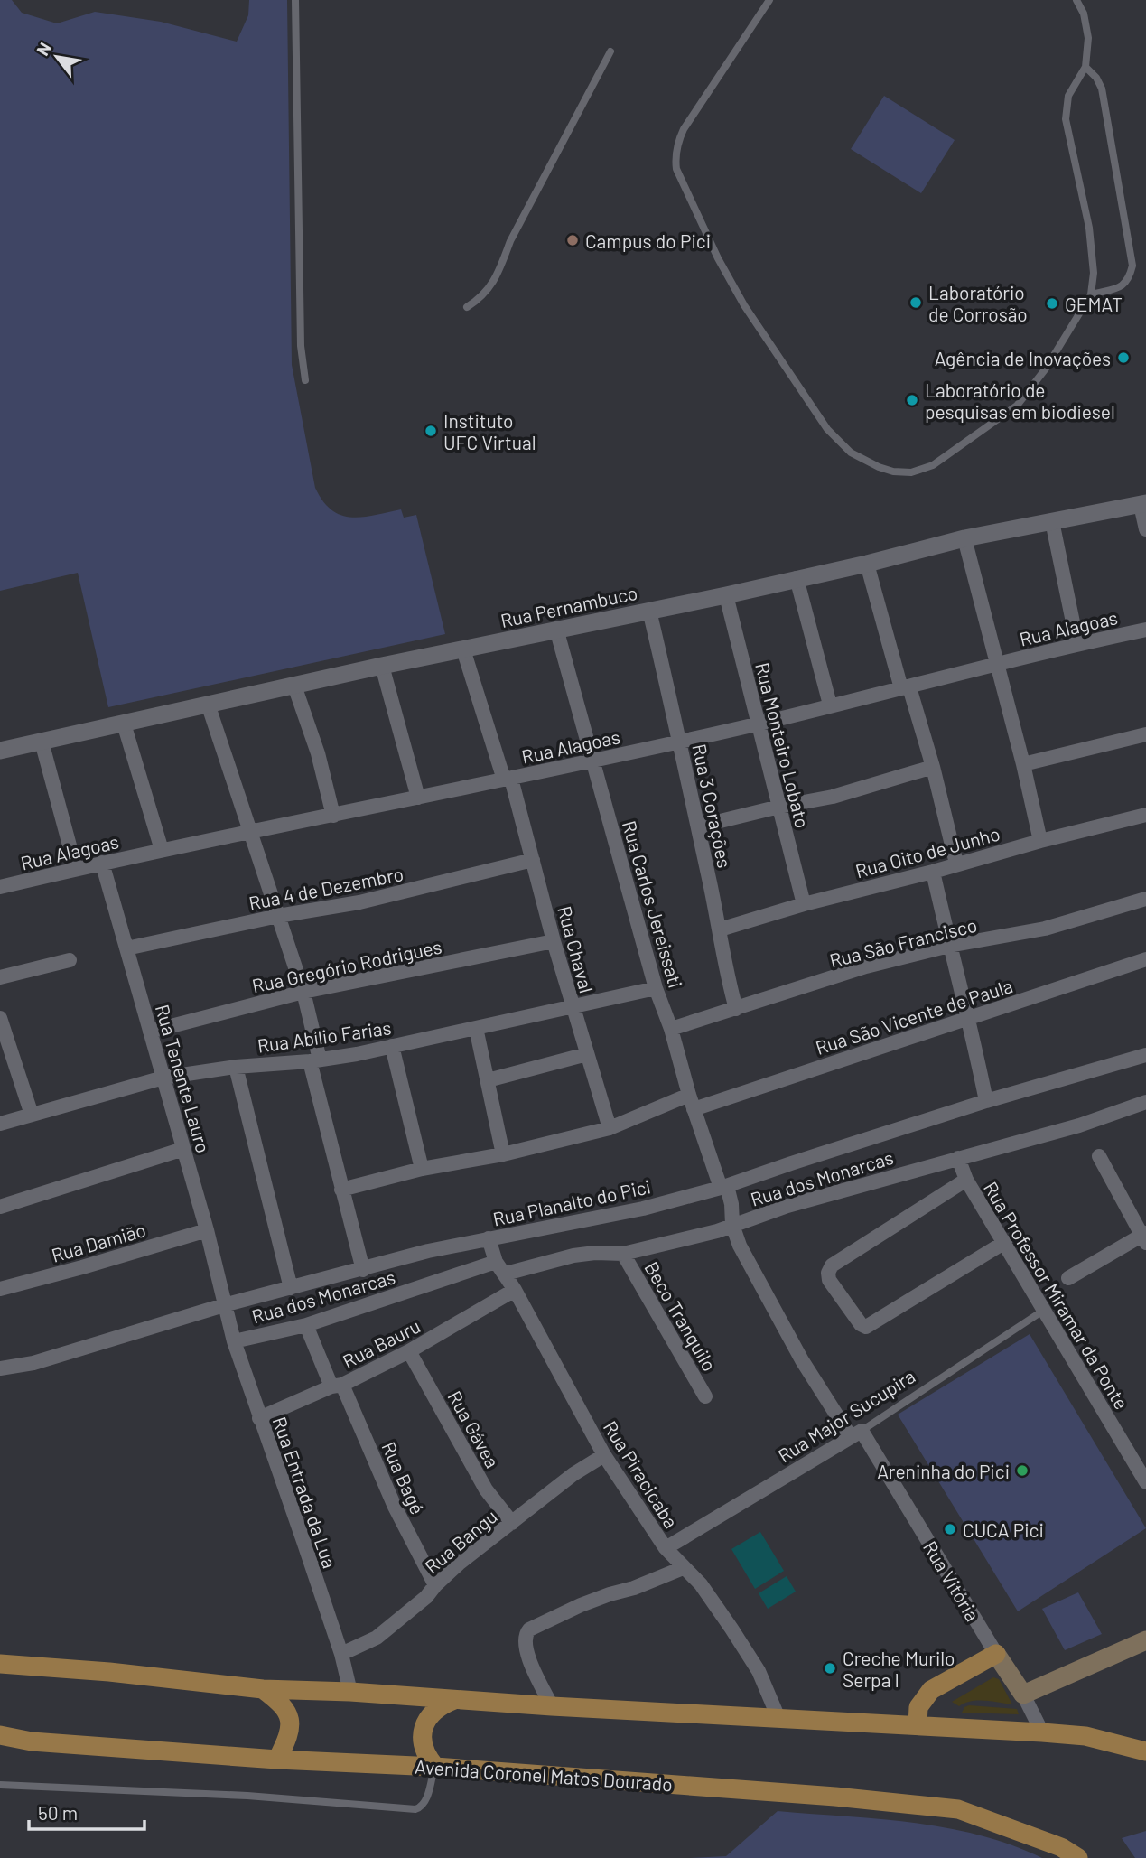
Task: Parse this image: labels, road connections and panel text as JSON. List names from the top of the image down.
{
  "streets": {
    "main road": ["Rua Vitória", "Avenida Coronel Matos Dourado"],
    "street": [
      "Rua Pernambuco",
      "Rua Alagoas",
      "Rua Monteiro Lobato",
      "Rua 3 Corações",
      "Rua Oito de Junho",
      "Rua 4 de Dezembro",
      "Rua Carlos Jereissati",
      "Rua São Francisco",
      "Rua Chaval",
      "Rua Gregório Rodrigues",
      "Rua São Vicente de Paula",
      "Rua Abílio Farias",
      "Rua Tenente Lauro",
      "Rua dos Monarcas",
      "Rua Planalto do Pici",
      "Rua Damião",
      "Rua Professor Miramar da Ponte",
      "Beco Tranquilo",
      "Rua Bauru",
      "Rua Major Sucupira",
      "Rua Gávea",
      "Rua Piracicaba",
      "Rua Bagé",
      "Rua Entrada da Lua",
      "Rua Bangu"
    ]
  },
  "crossings": [
    ["Rua Pernambuco", "Rua Monteiro Lobato"],
    ["Rua Pernambuco", "Rua 3 Corações"],
    ["Rua Pernambuco", "Rua Carlos Jereissati"],
    ["Rua Pernambuco", "Rua Chaval"],
    ["Rua Alagoas", "Rua Monteiro Lobato"],
    ["Rua Alagoas", "Rua 3 Corações"],
    ["Rua Alagoas", "Rua Carlos Jereissati"],
    ["Rua Alagoas", "Rua Chaval"],
    ["Rua Alagoas", "Rua Tenente Lauro"],
    ["Rua Monteiro Lobato", "Rua Oito de Junho"],
    ["Rua 3 Corações", "Rua Oito de Junho"],
    ["Rua 3 Corações", "Rua São Francisco"],
    ["Rua 4 de Dezembro", "Rua Chaval"],
    ["Rua 4 de Dezembro", "Rua Tenente Lauro"],
    ["Rua Carlos Jereissati", "Rua São Francisco"],
    ["Rua Carlos Jereissati", "Rua São Vicente de Paula"],
    ["Rua Carlos Jereissati", "Rua Abílio Farias"],
    ["Rua Carlos Jereissati", "Rua Planalto do Pici"],
    ["Rua Carlos Jereissati", "Rua Vitória"],
    ["Rua Chaval", "Rua Gregório Rodrigues"],
    ["Rua Chaval", "Rua São Vicente de Paula"],
    ["Rua Chaval", "Rua Abílio Farias"],
    ["Rua Gregório Rodrigues", "Rua Tenente Lauro"],
    ["Rua Abílio Farias", "Rua Tenente Lauro"],
    ["Rua Tenente Lauro", "Rua Planalto do Pici"],
    ["Rua Tenente Lauro", "Rua Damião"],
    ["Rua Tenente Lauro", "Rua Entrada da Lua"],
    ["Rua dos Monarcas", "Rua Professor Miramar da Ponte"],
    ["Rua dos Monarcas", "Beco Tranquilo"],
    ["Rua dos Monarcas", "Rua Piracicaba"],
    ["Rua dos Monarcas", "Rua Bagé"],
    ["Rua dos Monarcas", "Rua Entrada da Lua"],
    ["Rua dos Monarcas", "Rua Vitória"],
    ["Rua Planalto do Pici", "Rua Piracicaba"],
    ["Rua Planalto do Pici", "Rua Entrada da Lua"],
    ["Rua Planalto do Pici", "Rua Vitória"],
    ["Rua Professor Miramar da Ponte", "Rua Major Sucupira"],
    ["Rua Bauru", "Rua Gávea"],
    ["Rua Bauru", "Rua Piracicaba"],
    ["Rua Bauru", "Rua Bagé"],
    ["Rua Bauru", "Rua Entrada da Lua"],
    ["Rua Major Sucupira", "Rua Piracicaba"],
    ["Rua Major Sucupira", "Rua Vitória"],
    ["Rua Gávea", "Rua Bangu"],
    ["Rua Piracicaba", "Rua Bangu"],
    ["Rua Bagé", "Rua Bangu"],
    ["Rua Entrada da Lua", "Rua Bangu"]
  ],
  "places": [
    "Campus do Pici",
    "Laboratório de Corrosão",
    "GEMAT",
    "Agência de Inovações",
    "Laboratório de pesquisas em biodiesel",
    "Instituto UFC Virtual",
    "Areninha do Pici",
    "CUCA Pici",
    "Creche Murilo Serpa I"
  ],
  "scale_bar": "50 m",
  "north": "top left"
}
